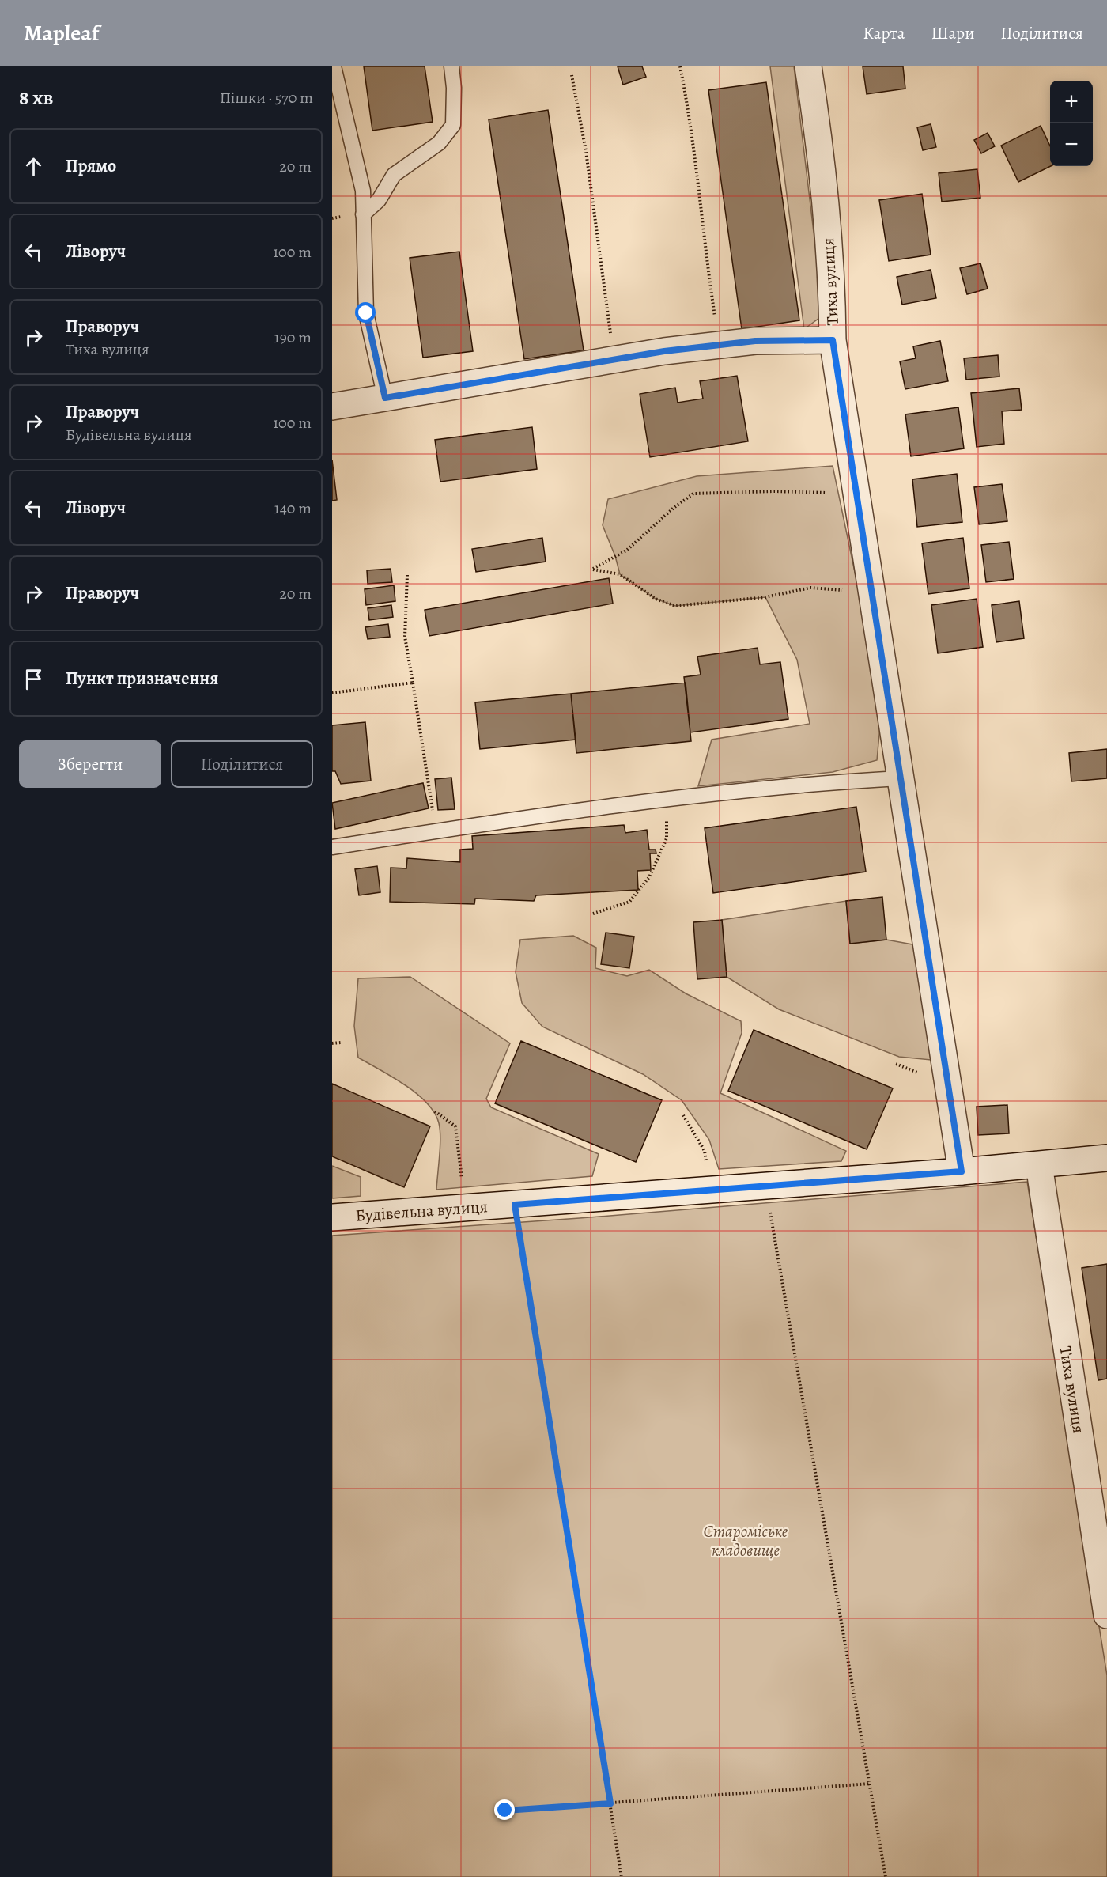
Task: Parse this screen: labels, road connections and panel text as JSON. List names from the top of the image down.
{
  "streets": {
    "street": ["Тиха вулиця", "Будівельна вулиця"]
  },
  "crossings": [
    ["Тиха вулиця", "Будівельна вулиця"]
  ],
  "parks": ["Староміське кладовище"],
  "page": {
    "header": "Mapleaf",
    "nav": ["Карта", "Шари", "Поділитися"],
    "heading": ["8 хв", "Пішки · 570 m"],
    "map_buttons": ["+", "−"],
    "list": [
      ["Прямо", "20 m"],
      ["Ліворуч", "100 m"],
      ["Праворуч", "Тиха вулиця", "190 m"],
      ["Праворуч", "Будівельна вулиця", "100 m"],
      ["Ліворуч", "140 m"],
      ["Праворуч", "20 m"],
      "Пункт призначення"
    ],
    "buttons": ["Зберегти", "Поділитися"]
  }
}
